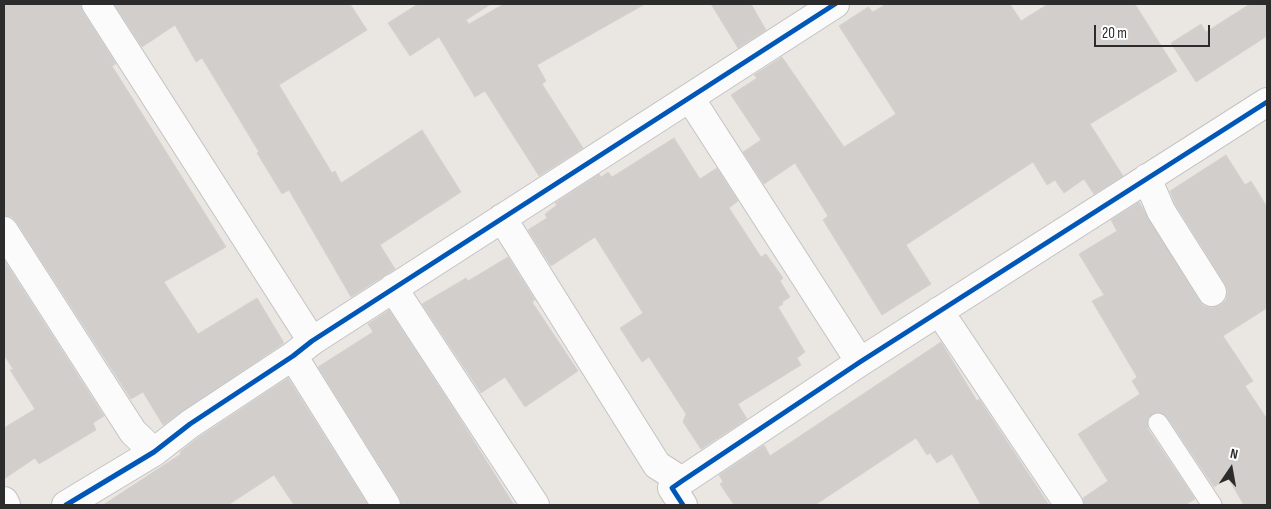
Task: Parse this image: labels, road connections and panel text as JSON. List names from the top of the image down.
{
  "scale_bar": "20 m",
  "north": "top"
}
